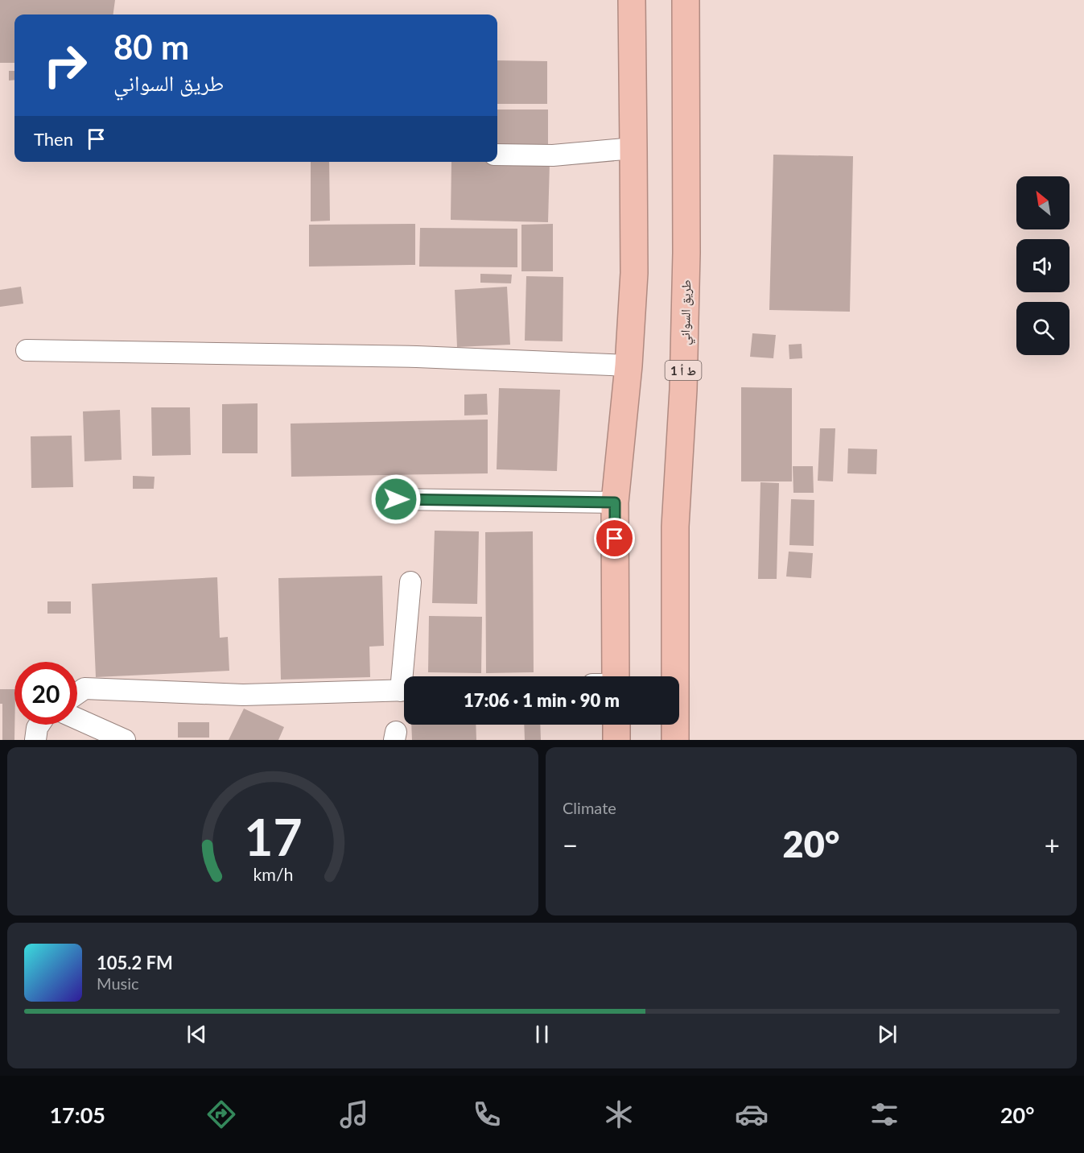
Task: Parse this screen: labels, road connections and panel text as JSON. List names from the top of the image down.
{
  "streets": {
    "highway": ["طريق السواني", "ط أ 1"]
  },
  "north": "top left",
  "page": {
    "turn": ["80 m", "طريق السواني"],
    "then": "Then",
    "limit": "20",
    "trip": "17:06 · 1 min · 90 m",
    "tile": "Climate",
    "heat": ["−", "20°", "+"],
    "song": ["105.2 FM", "Music"],
    "tabs": ["17:05", "20°"],
    "gauge": ["17", "km/h"]
  }
}
